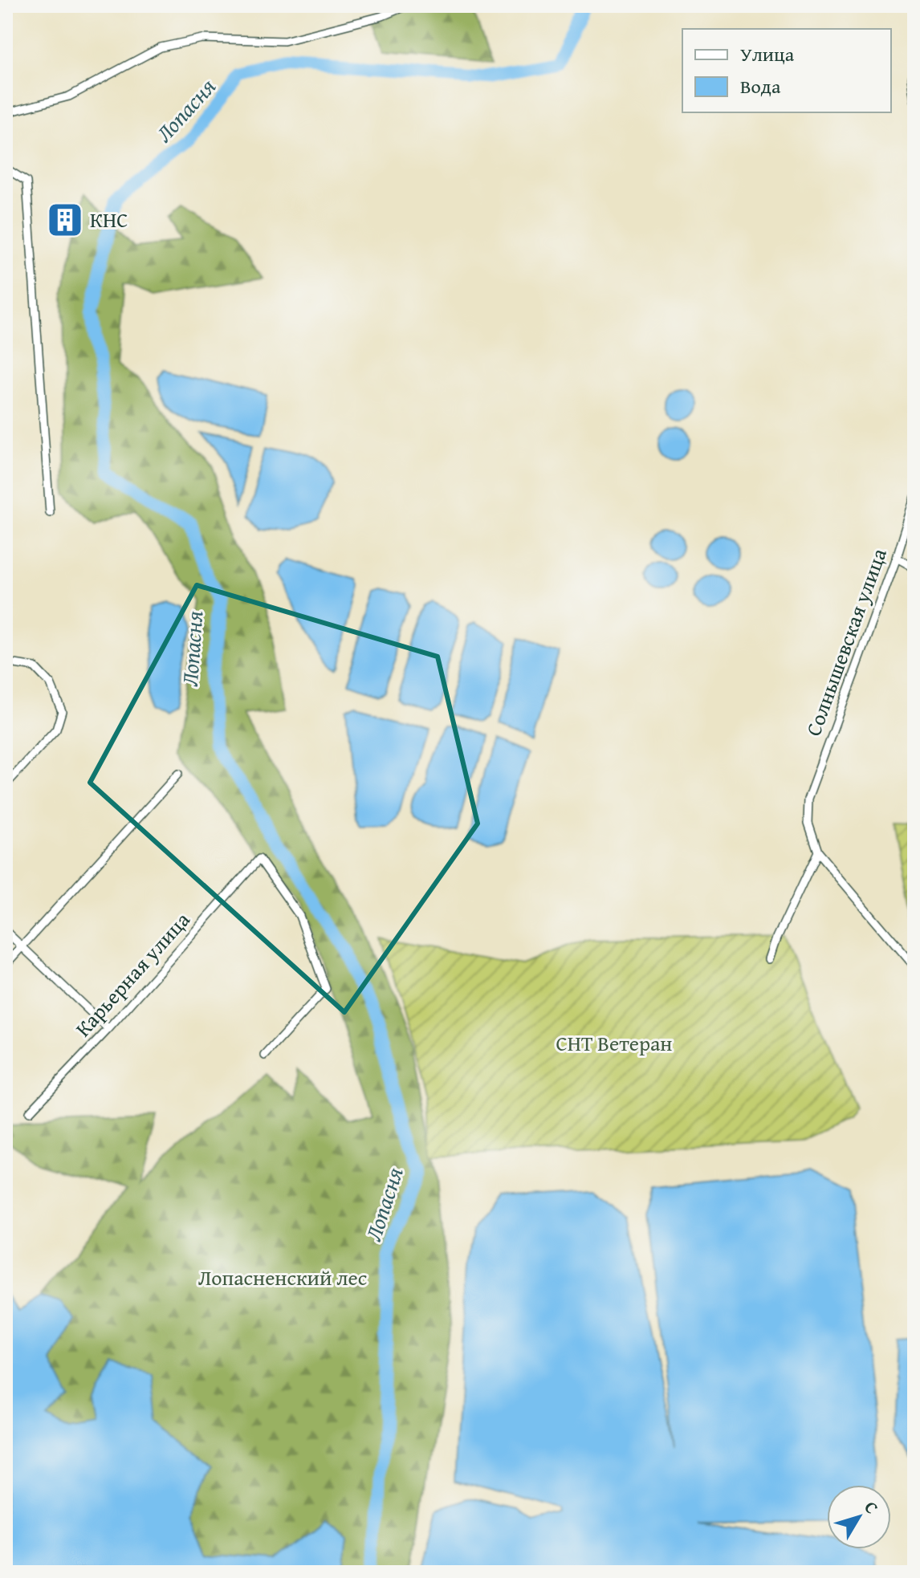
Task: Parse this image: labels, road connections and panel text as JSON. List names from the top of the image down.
{
  "streets": {
    "street": ["Солнышевская улица", "Карьерная улица"]
  },
  "water": ["Лопасня"],
  "parks": ["СНТ Ветеран", "Лопасненский лес"],
  "places": {
    "building": ["КНС"]
  },
  "legend": ["Улица", "Вода"],
  "north": "top right"
}
